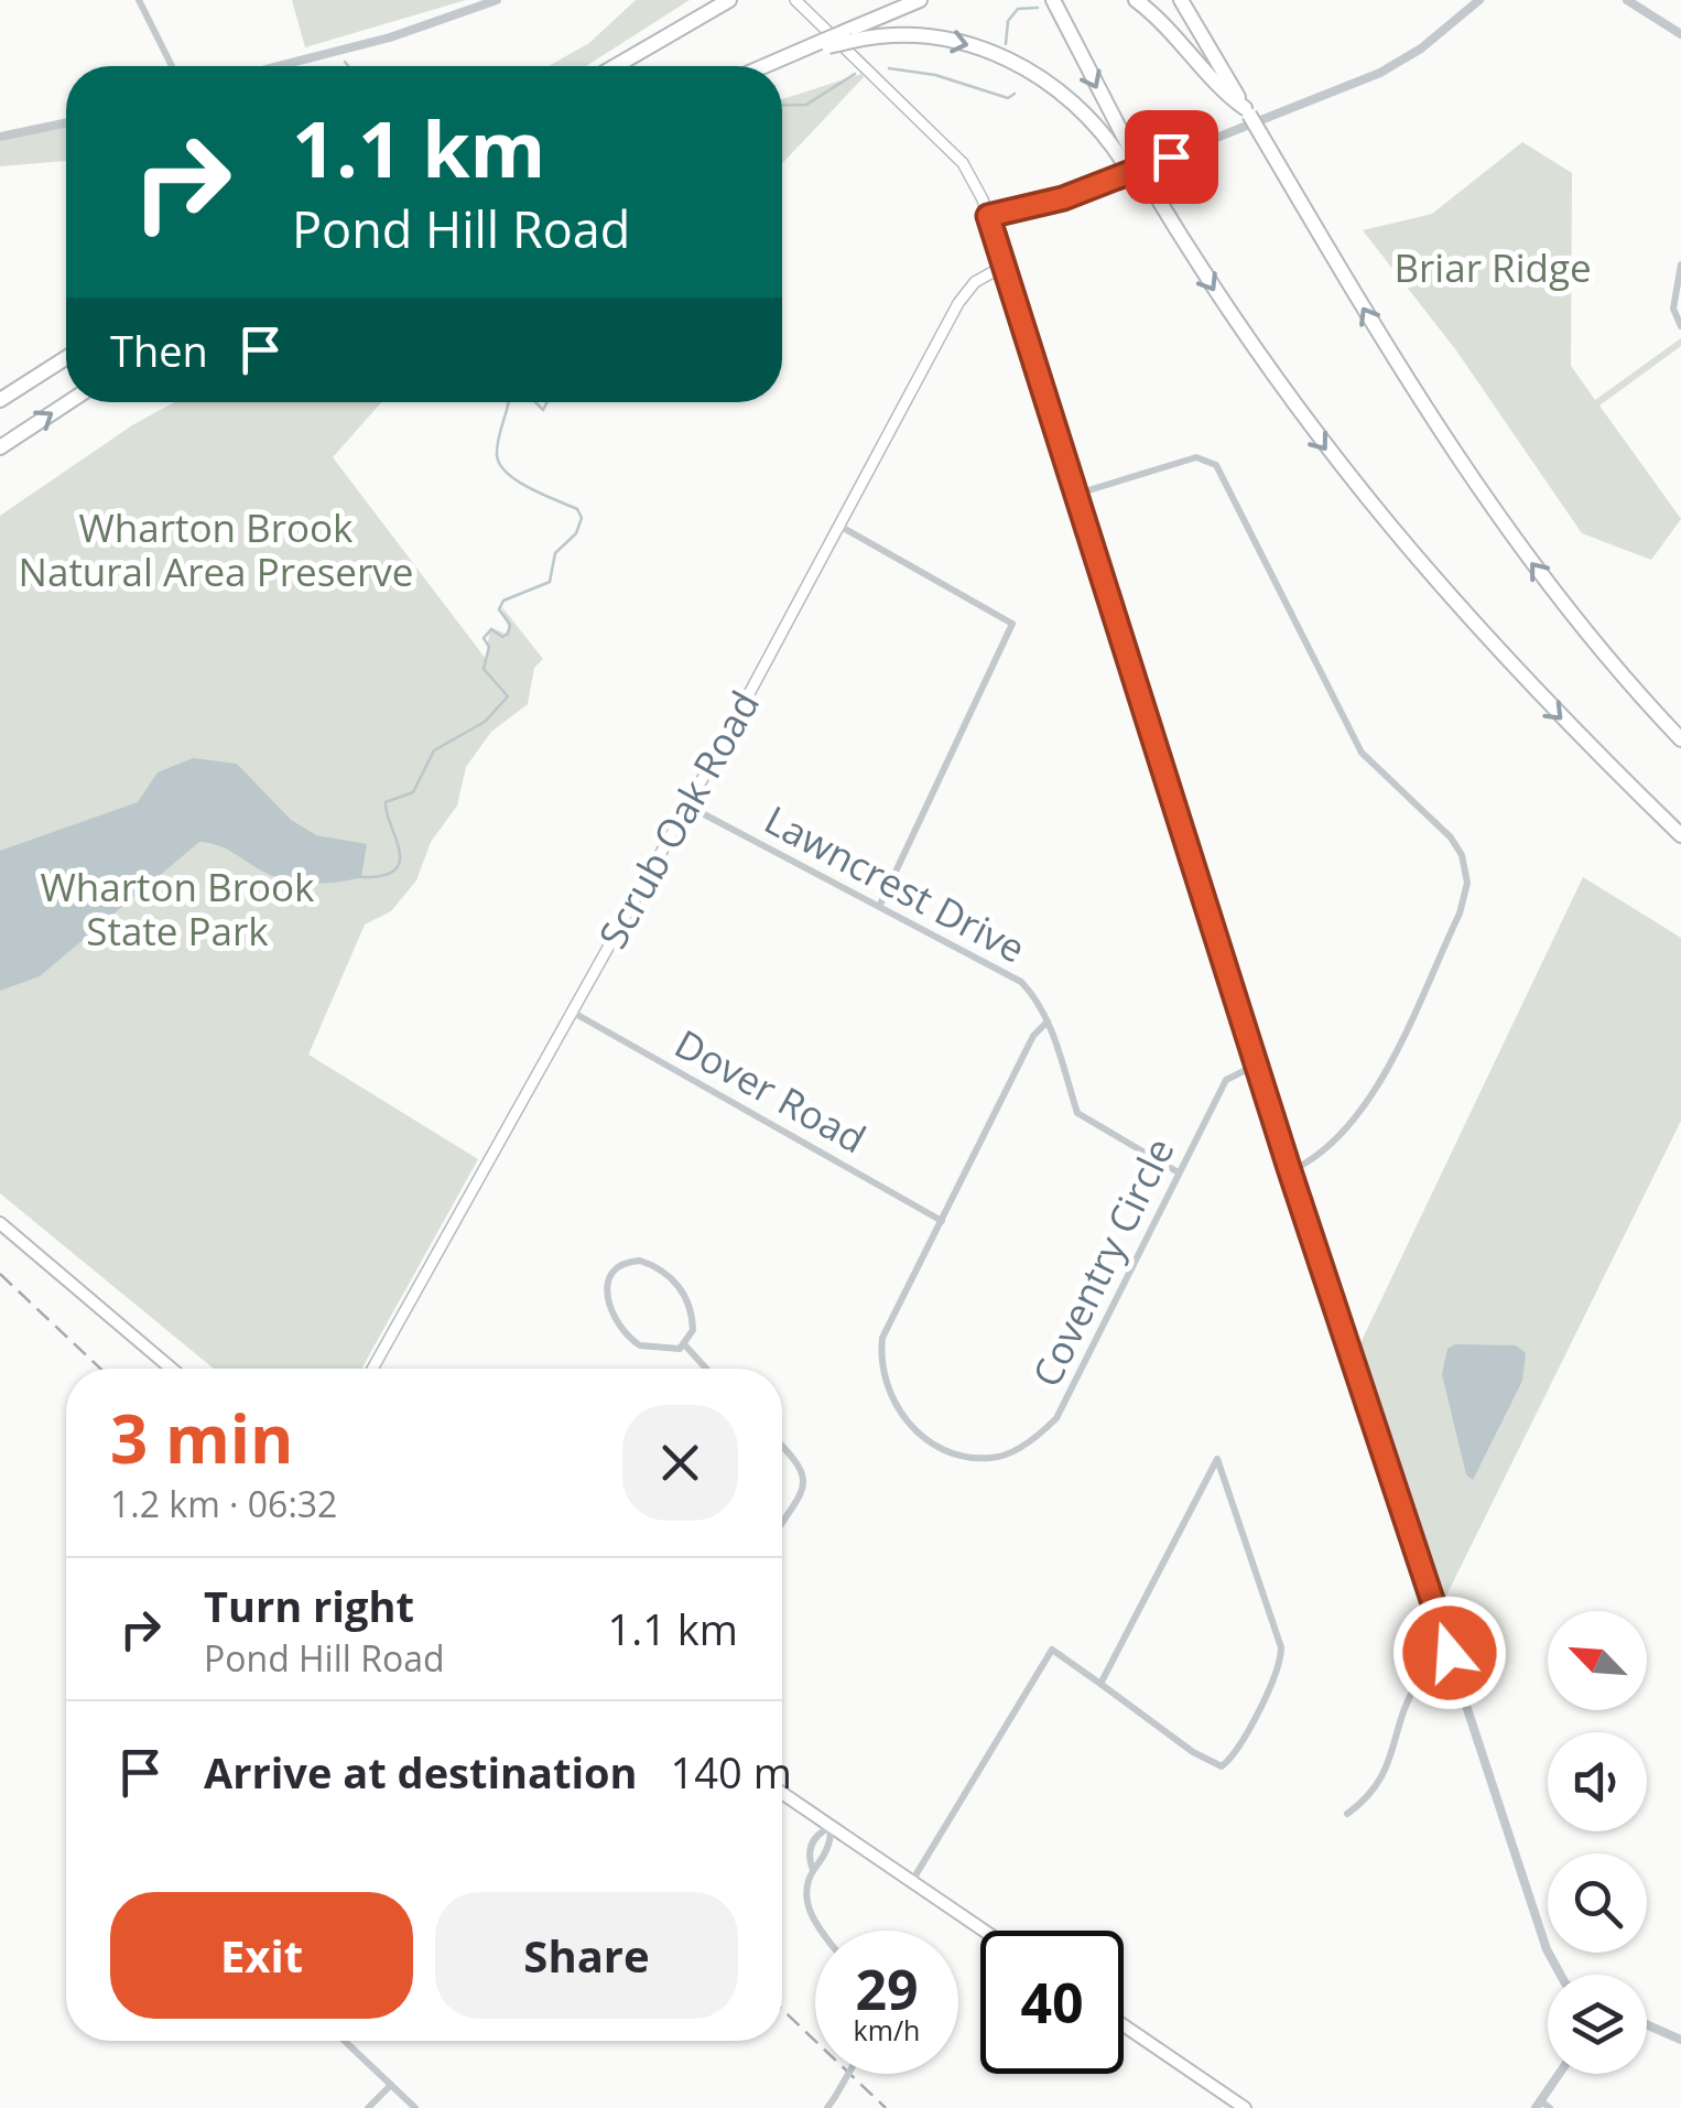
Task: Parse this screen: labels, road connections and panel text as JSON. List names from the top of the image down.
{
  "streets": {
    "main road": ["Scrub Oak Road"],
    "street": ["Lawncrest Drive", "Dover Road", "Coventry Circle"]
  },
  "crossings": [
    ["Scrub Oak Road", "Lawncrest Drive"],
    ["Scrub Oak Road", "Dover Road"],
    ["Lawncrest Drive", "Coventry Circle"],
    ["Dover Road", "Coventry Circle"]
  ],
  "parks": ["Briar Ridge", "Wharton Brook Natural Area Preserve", "Wharton Brook State Park"],
  "north": "top left",
  "page": {
    "turn": ["1.1 km", "Pond Hill Road"],
    "then": "Then",
    "heading": ["3 min", "1.2 km · 06:32"],
    "list": [
      {
        "name": "Turn right",
        "note": "Pond Hill Road",
        "value": "1.1 km"
      },
      {
        "name": "Arrive at destination",
        "value": "140 m"
      }
    ],
    "buttons": ["Exit", "Share"],
    "speed": "29 km/h",
    "limit": "40"
  }
}
